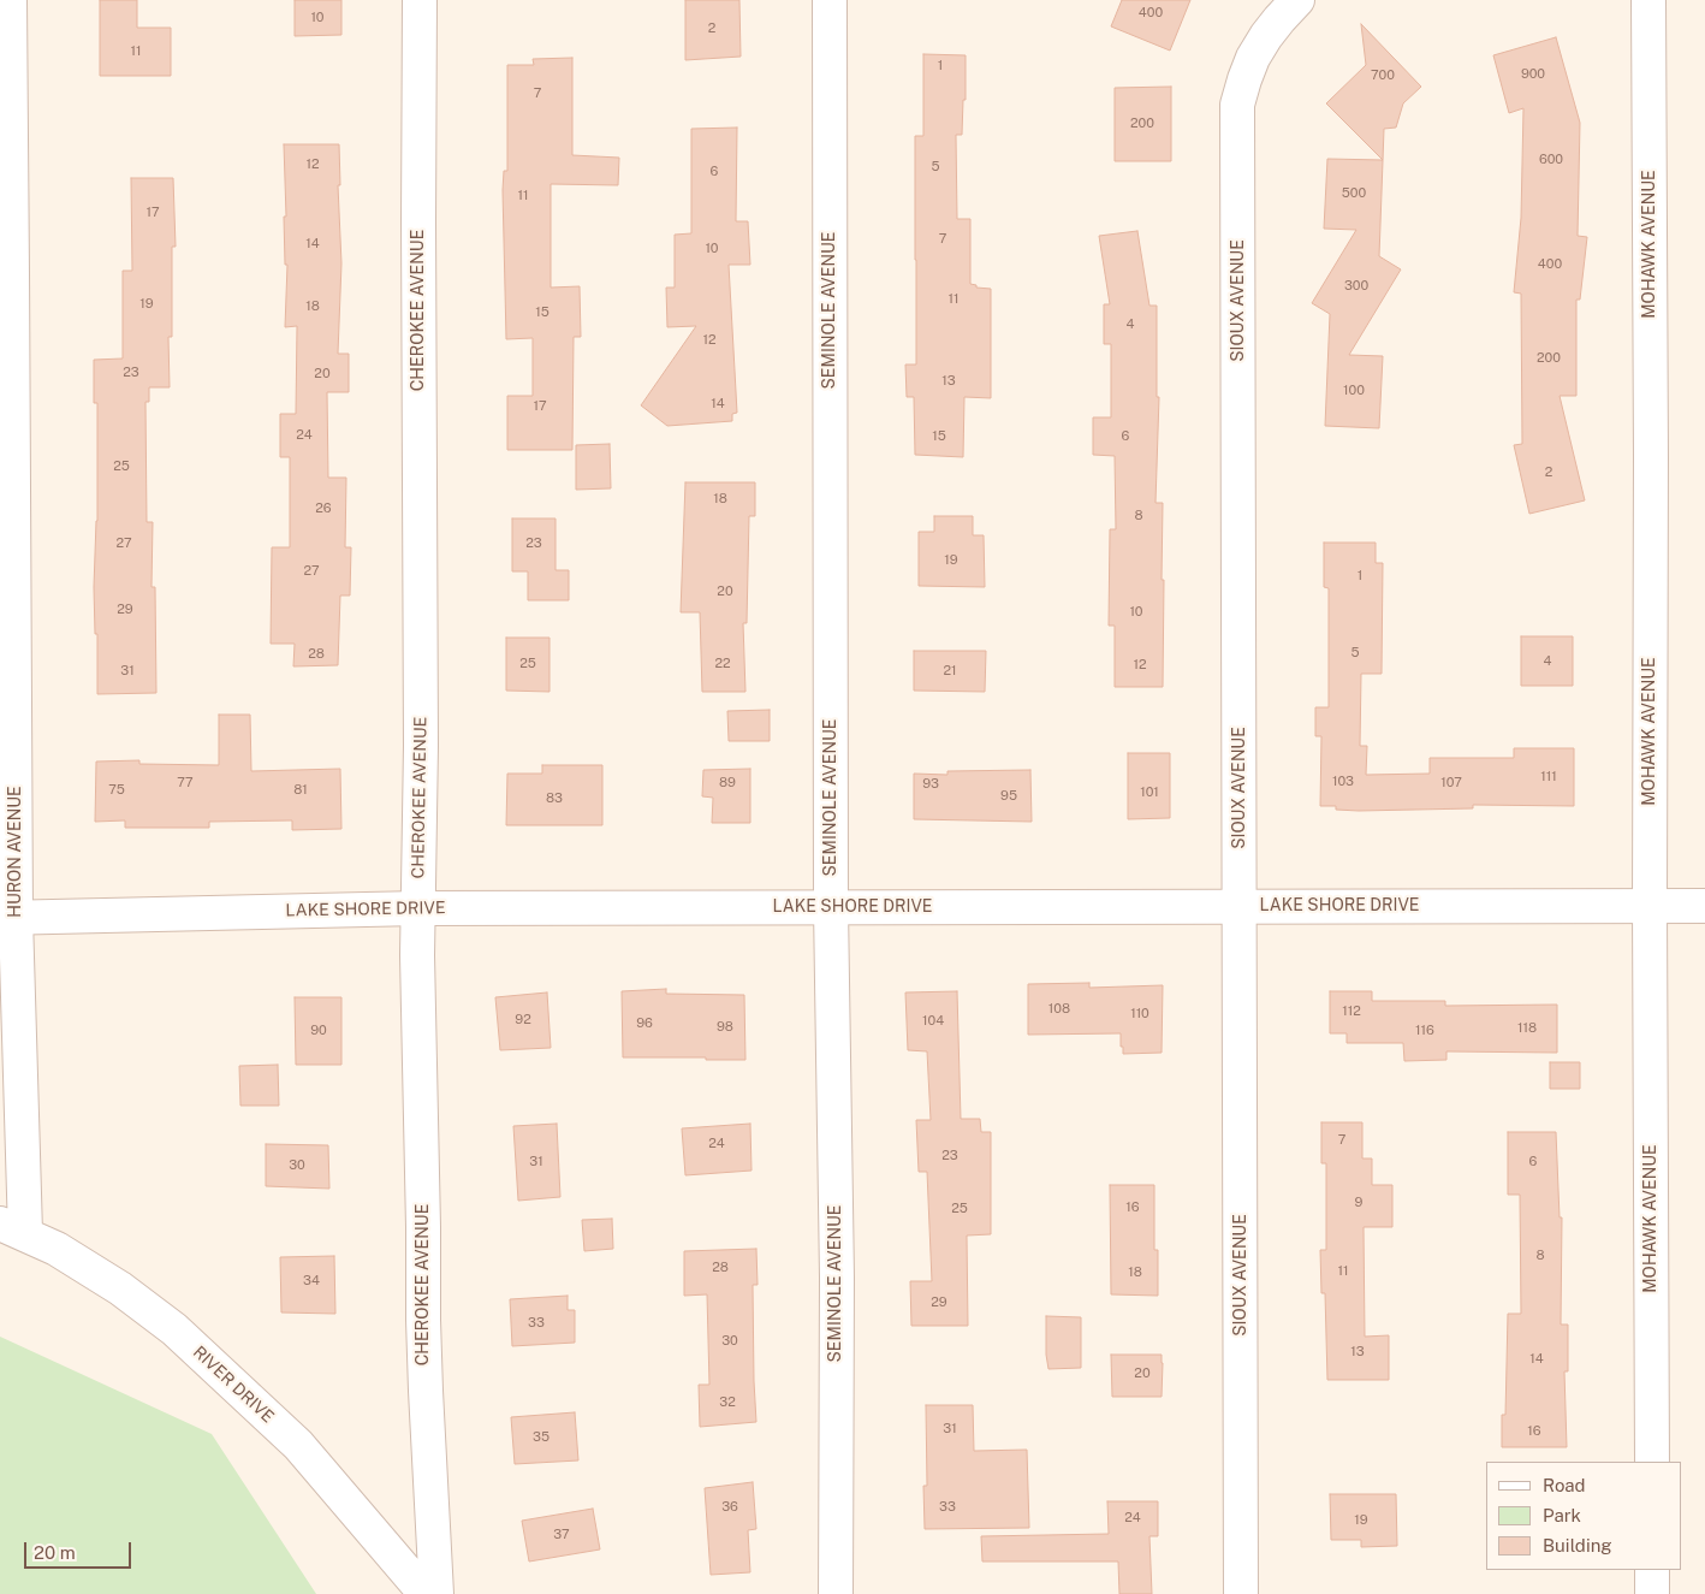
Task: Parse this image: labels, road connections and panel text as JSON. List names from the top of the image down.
{
  "streets": {
    "street": [
      "MOHAWK AVENUE",
      "SIOUX AVENUE",
      "CHEROKEE AVENUE",
      "SEMINOLE AVENUE",
      "HURON AVENUE",
      "LAKE SHORE DRIVE",
      "RIVER DRIVE"
    ]
  },
  "crossings": [
    ["MOHAWK AVENUE", "LAKE SHORE DRIVE"],
    ["SIOUX AVENUE", "LAKE SHORE DRIVE"],
    ["CHEROKEE AVENUE", "LAKE SHORE DRIVE"],
    ["SEMINOLE AVENUE", "LAKE SHORE DRIVE"],
    ["HURON AVENUE", "LAKE SHORE DRIVE"],
    ["HURON AVENUE", "RIVER DRIVE"]
  ],
  "house_numbers": [
    "400",
    "10",
    "2",
    "11",
    "1",
    "900",
    "700",
    "7",
    "200",
    "600",
    "12",
    "5",
    "6",
    "500",
    "11",
    "17",
    "7",
    "14",
    "10",
    "400",
    "300",
    "11",
    "19",
    "18",
    "15",
    "4",
    "12",
    "200",
    "23",
    "20",
    "13",
    "100",
    "14",
    "17",
    "24",
    "15",
    "6",
    "25",
    "2",
    "18",
    "26",
    "8",
    "27",
    "23",
    "19",
    "27",
    "1",
    "20",
    "29",
    "10",
    "5",
    "28",
    "4",
    "25",
    "22",
    "12",
    "31",
    "21",
    "111",
    "103",
    "77",
    "89",
    "107",
    "93",
    "75",
    "81",
    "101",
    "95",
    "83",
    "108",
    "112",
    "110",
    "92",
    "104",
    "96",
    "98",
    "118",
    "90",
    "116",
    "7",
    "24",
    "23",
    "31",
    "6",
    "30",
    "9",
    "16",
    "25",
    "8",
    "28",
    "11",
    "18",
    "34",
    "29",
    "33",
    "30",
    "13",
    "14",
    "20",
    "32",
    "31",
    "16",
    "35",
    "36",
    "33",
    "24",
    "19",
    "37"
  ],
  "legend": ["Road", "Park", "Building"],
  "scale_bar": "20 m"
}
